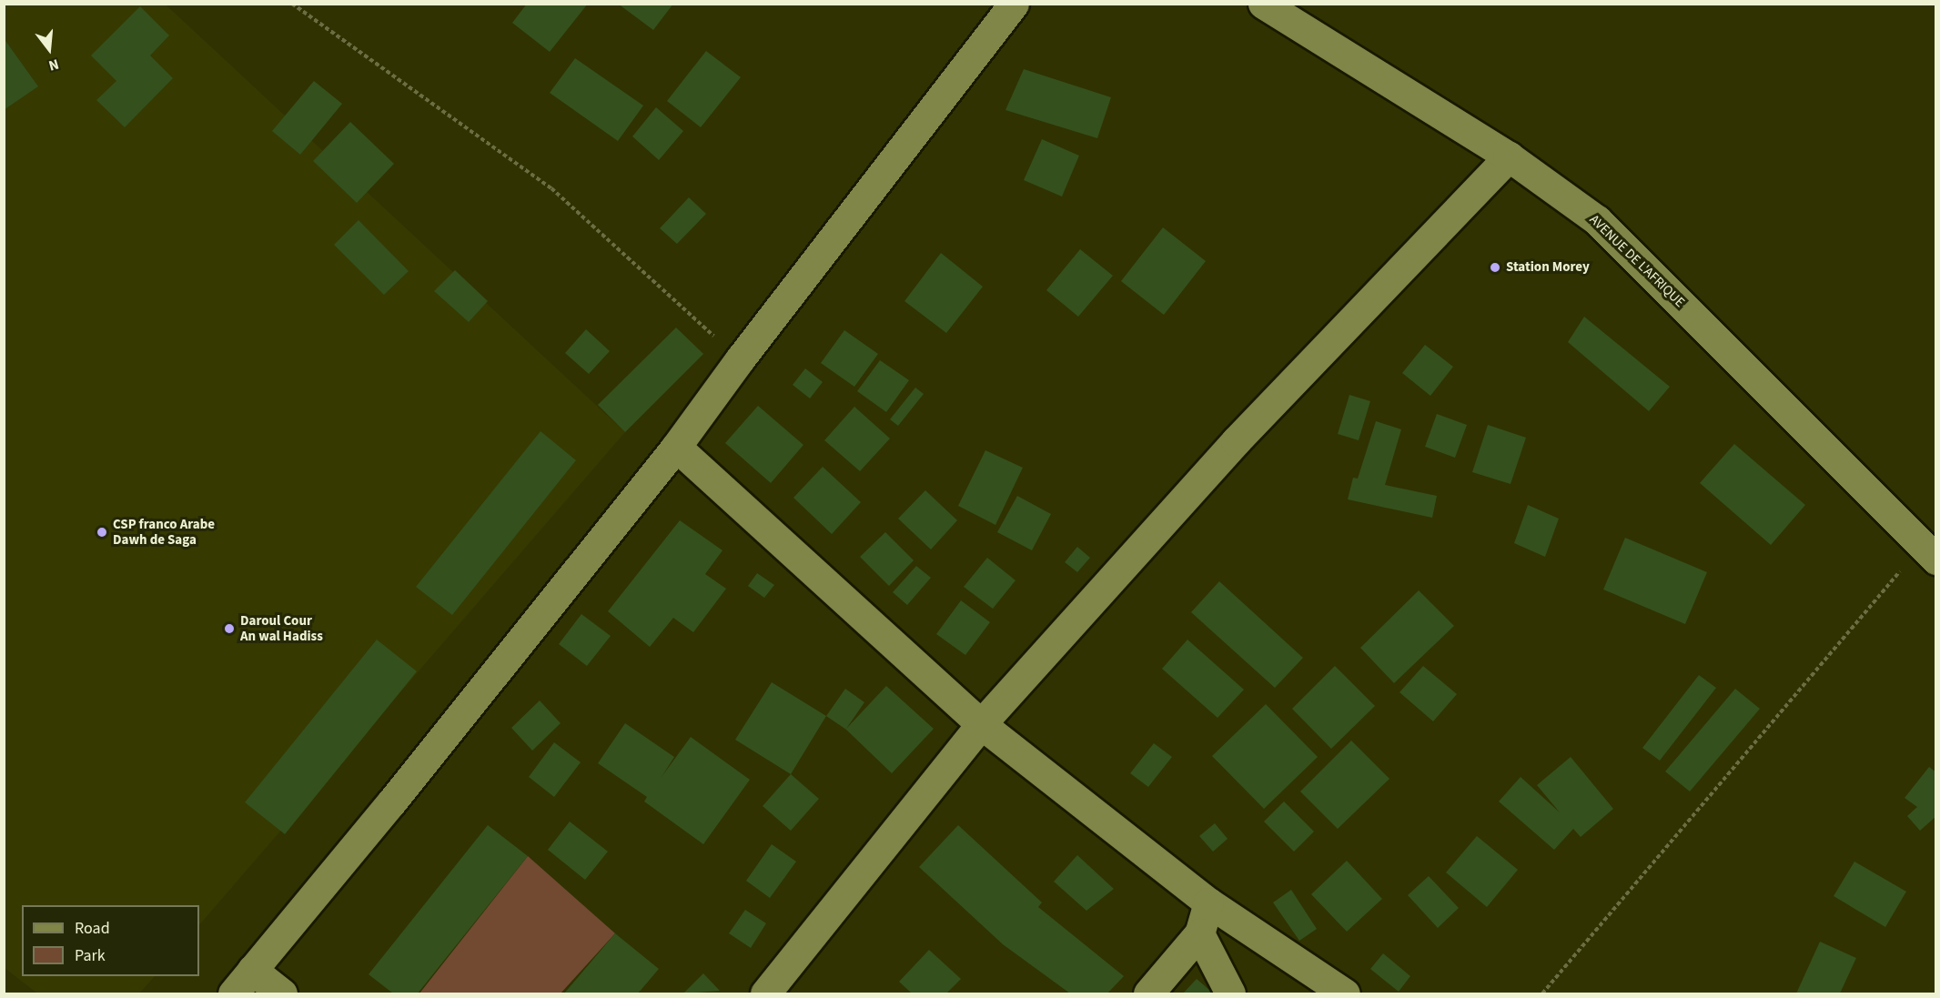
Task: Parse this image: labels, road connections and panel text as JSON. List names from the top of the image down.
{
  "streets": {
    "street": ["AVENUE DE L'AFRIQUE"]
  },
  "places": ["Station Morey", "CSP franco Arabe Dawh de Saga", "Daroul Cour An wal Hadiss"],
  "legend": ["Road", "Park"],
  "north": "bottom"
}
